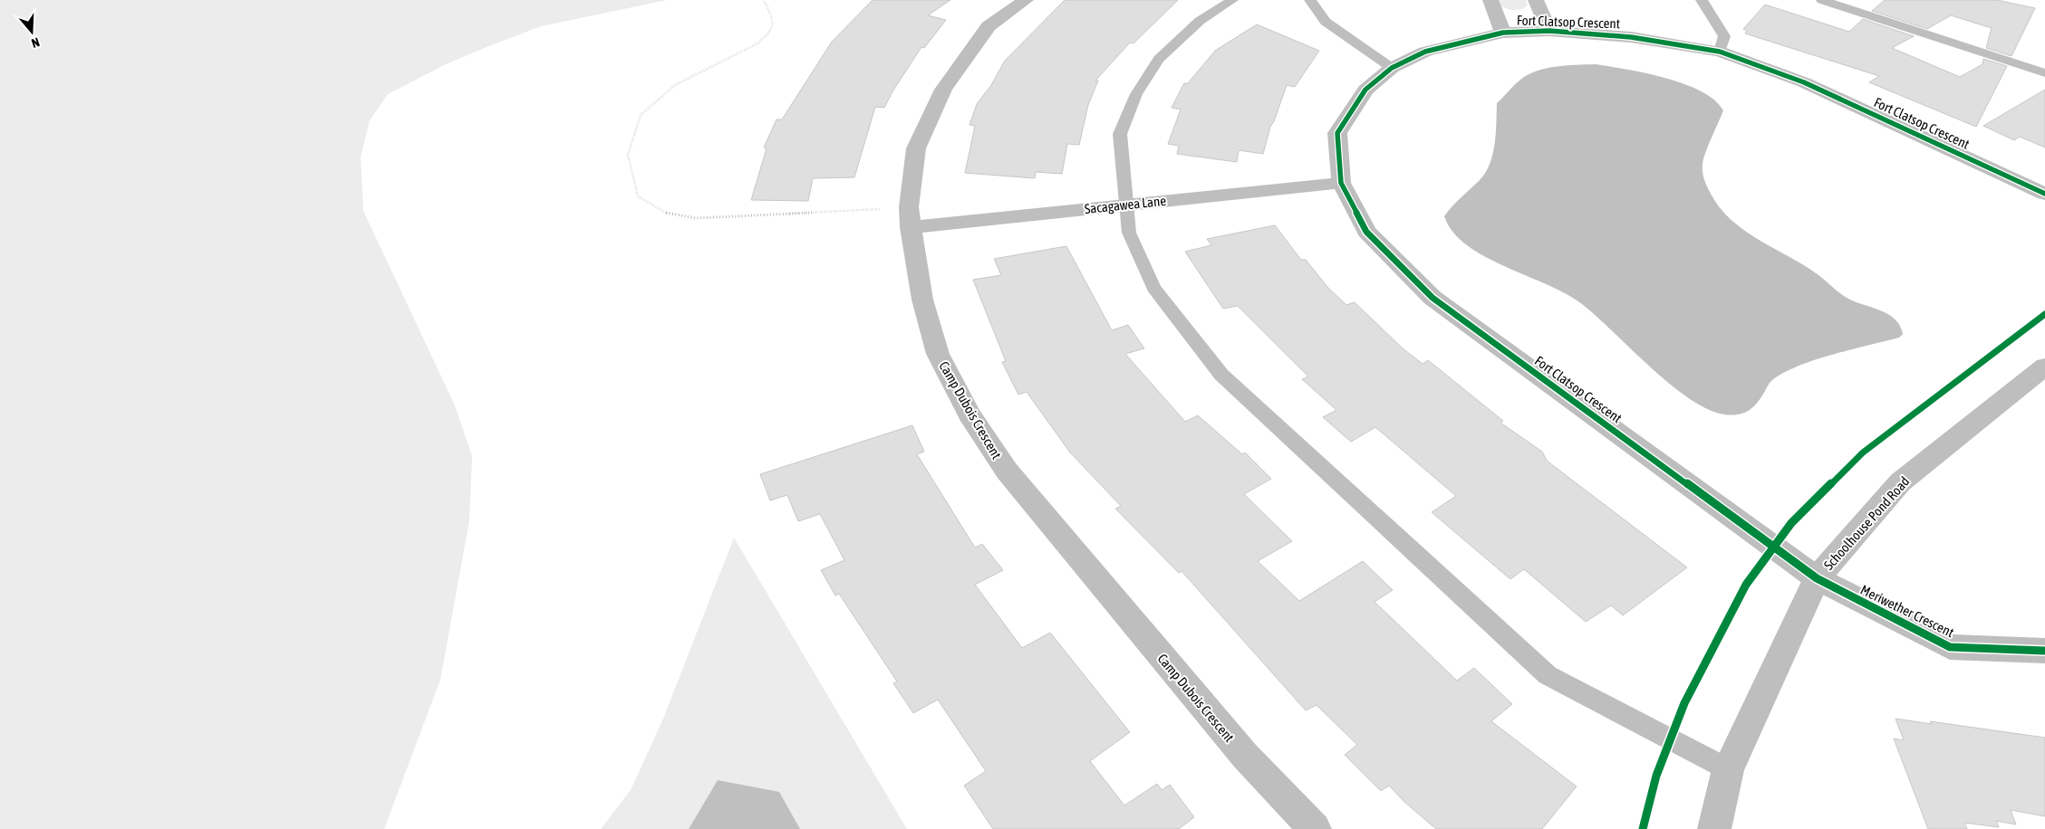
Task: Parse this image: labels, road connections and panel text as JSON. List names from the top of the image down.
{
  "streets": {
    "street": [
      "Fort Clatsop Crescent",
      "Sacagawea Lane",
      "Camp Dubois Crescent",
      "Schoolhouse Pond Road",
      "Meriwether Crescent"
    ]
  },
  "crossings": [
    ["Fort Clatsop Crescent", "Sacagawea Lane"],
    ["Fort Clatsop Crescent", "Schoolhouse Pond Road"],
    ["Fort Clatsop Crescent", "Meriwether Crescent"],
    ["Sacagawea Lane", "Camp Dubois Crescent"],
    ["Schoolhouse Pond Road", "Meriwether Crescent"]
  ],
  "north": "bottom"
}
